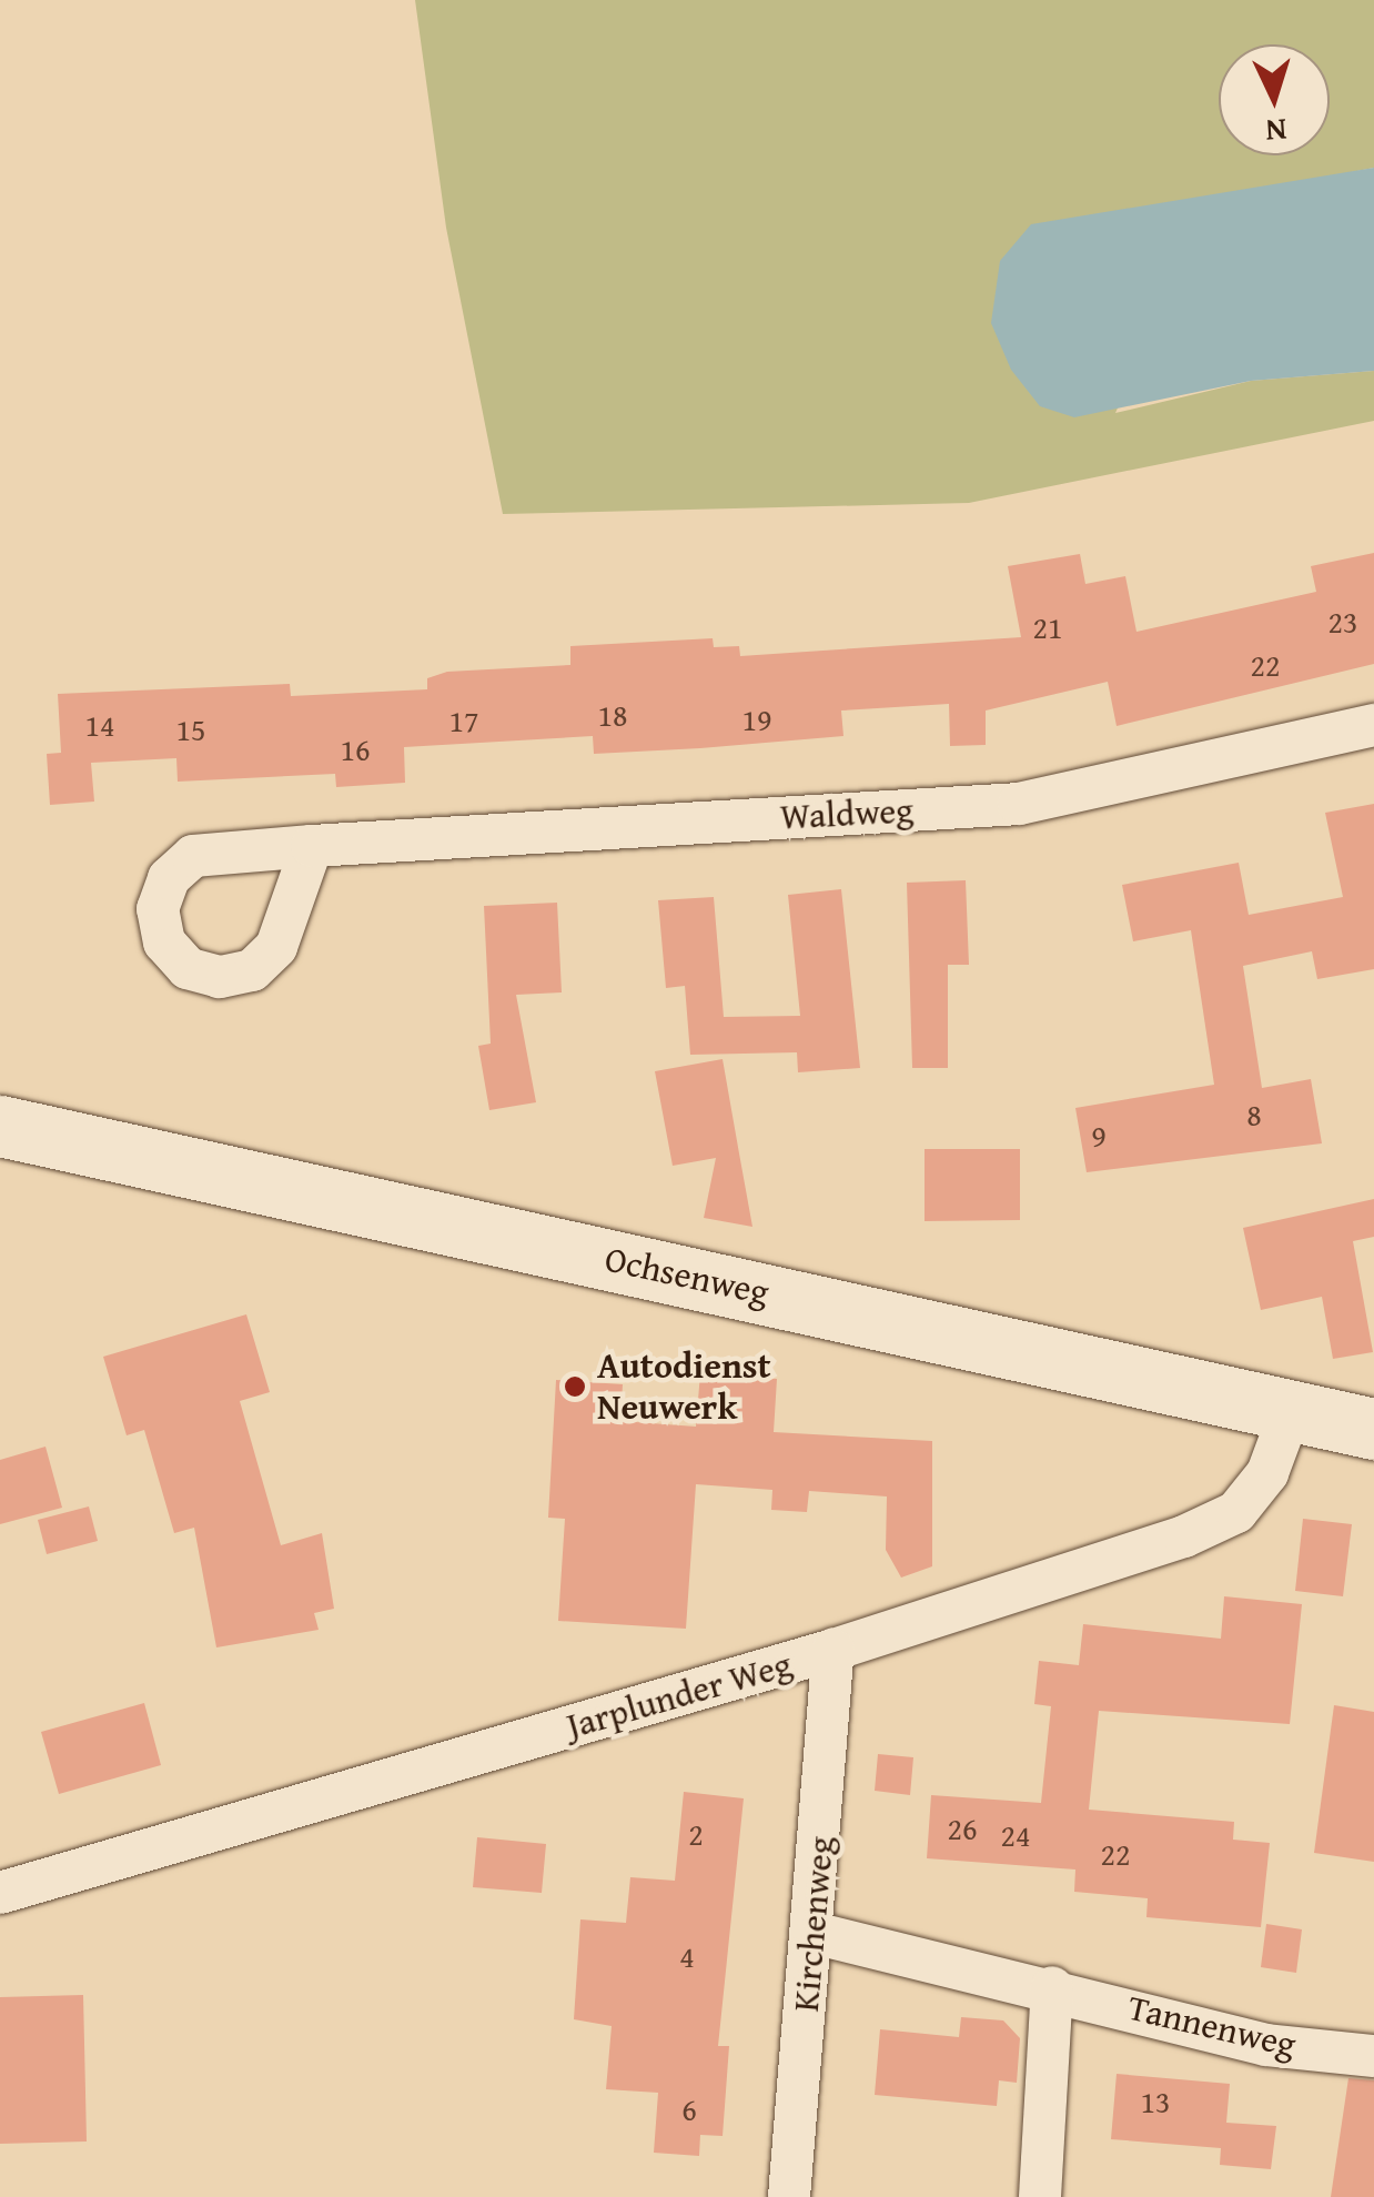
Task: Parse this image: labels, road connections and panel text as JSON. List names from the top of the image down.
{
  "streets": {
    "main road": ["Ochsenweg"],
    "street": [
      "Waldweg",
      "Jarplunder Weg",
      "Kirchenweg",
      "Tannenweg"
    ]
  },
  "crossings": [
    ["Ochsenweg", "Jarplunder Weg"],
    ["Jarplunder Weg", "Kirchenweg"],
    ["Kirchenweg", "Tannenweg"]
  ],
  "places": ["Autodienst Neuwerk"],
  "house_numbers": [
    "23",
    "21",
    "22",
    "18",
    "19",
    "17",
    "14",
    "15",
    "16",
    "8",
    "9",
    "26",
    "2",
    "24",
    "22",
    "4",
    "13",
    "6"
  ],
  "north": "bottom"
}
